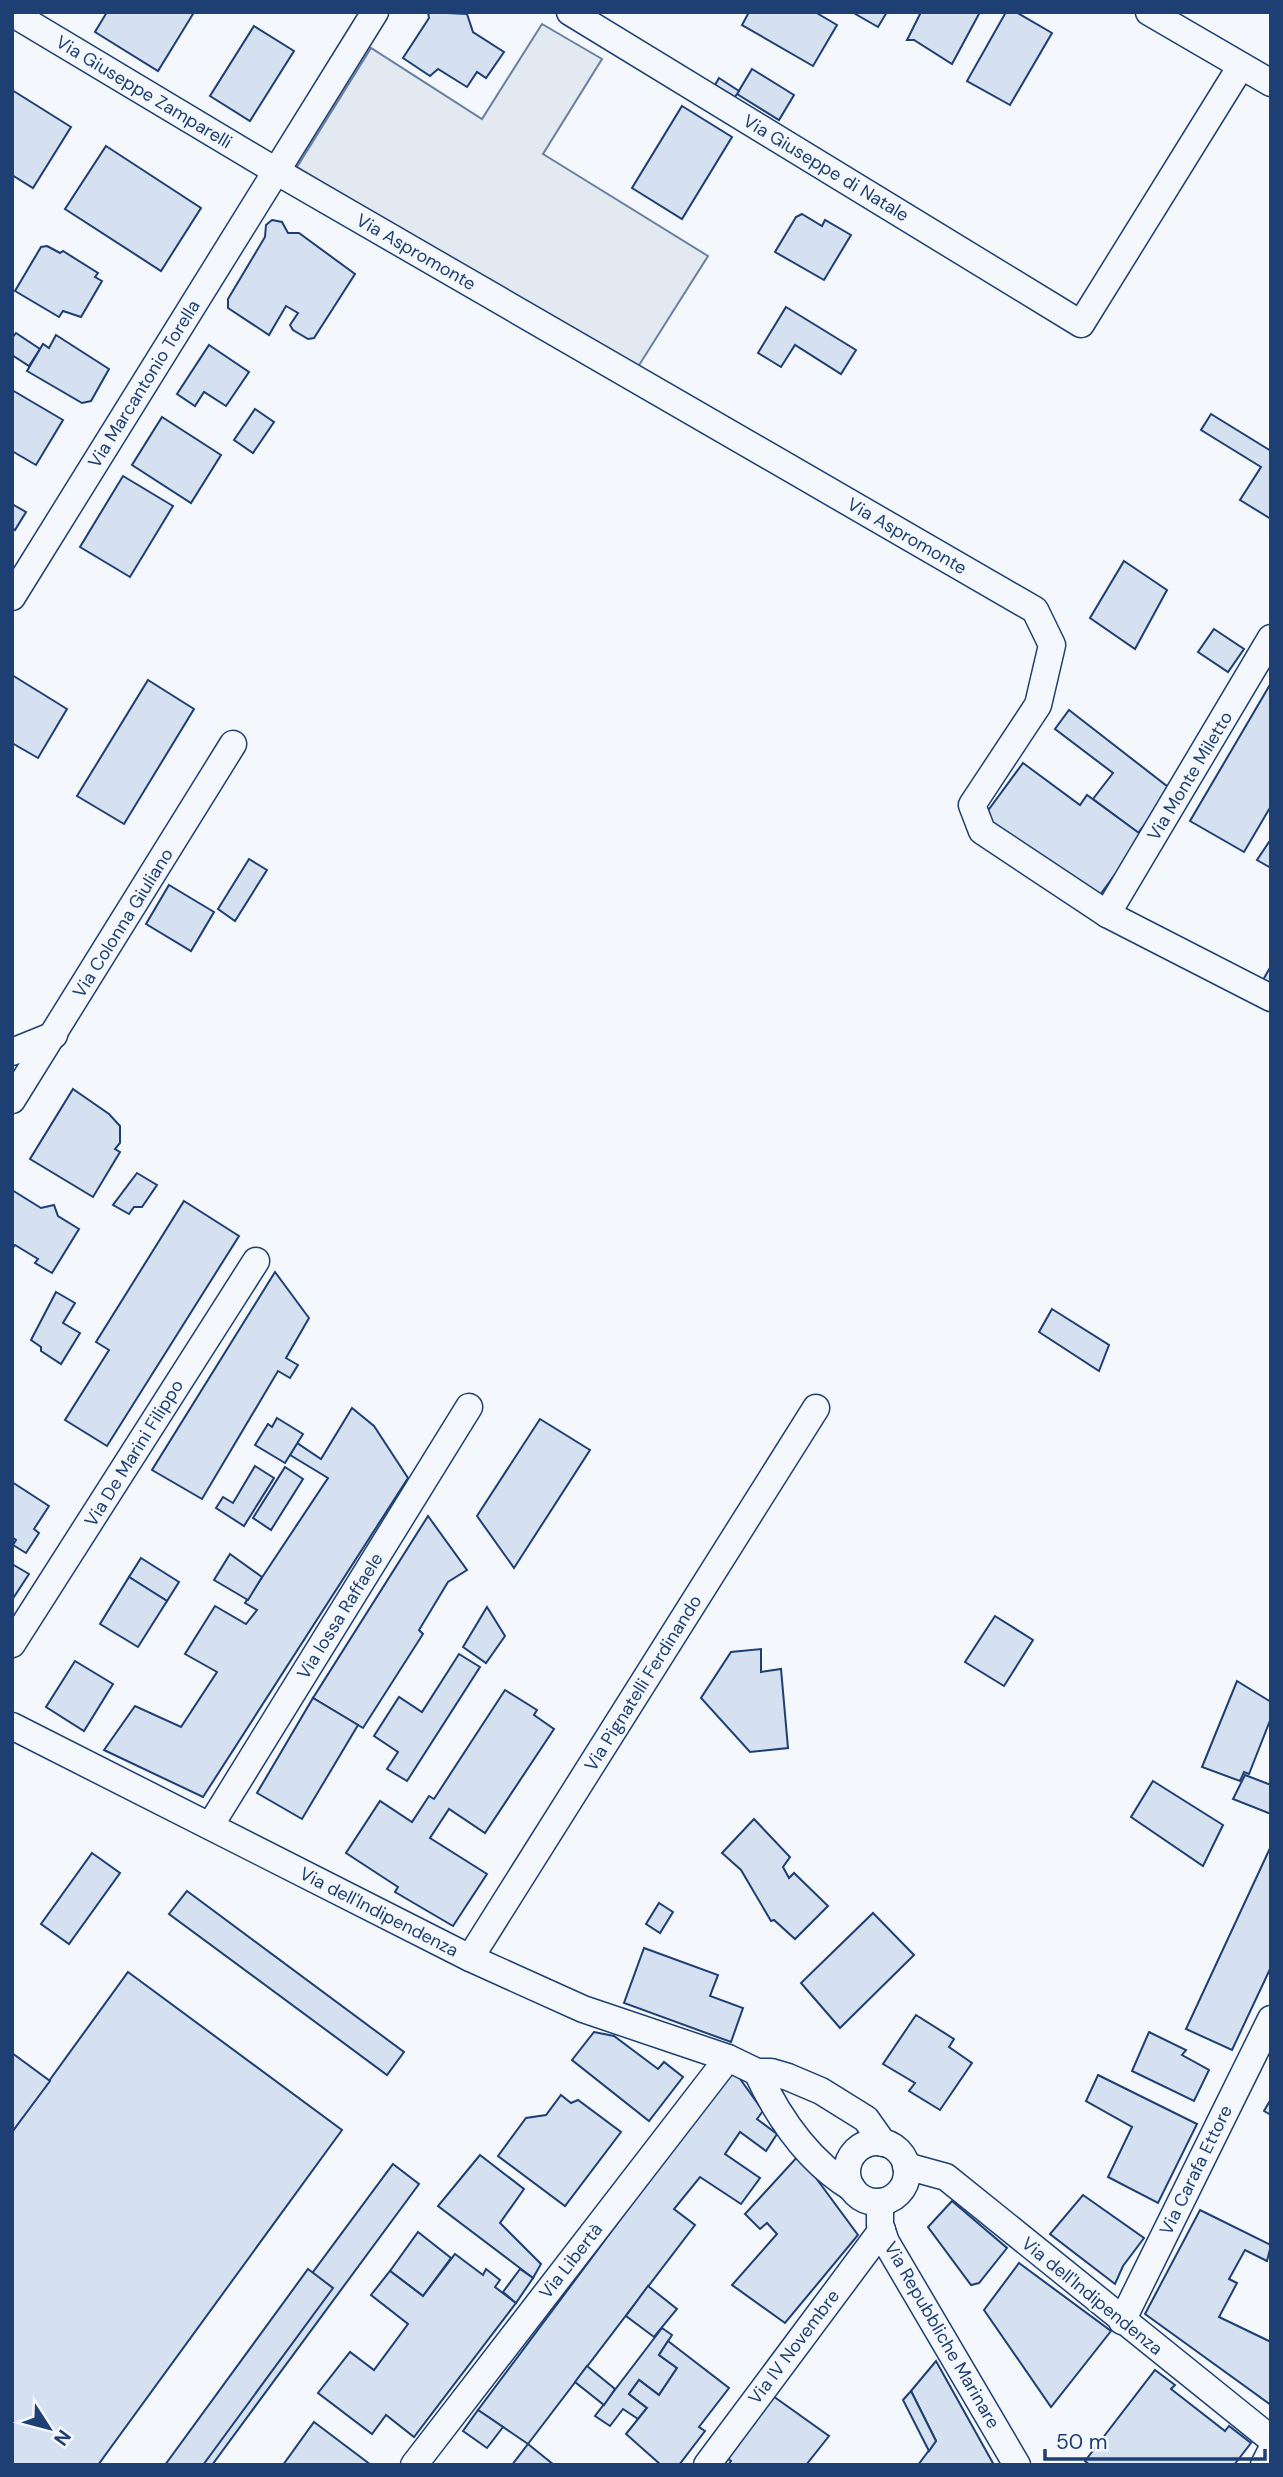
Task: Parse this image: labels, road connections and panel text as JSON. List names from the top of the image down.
{
  "streets": {
    "street": [
      "Via Giuseppe Zamparelli",
      "Via Giuseppe di Natale",
      "Via Aspromonte",
      "Via Marcantonio Torella",
      "Via Monte Miletto",
      "Via Colonna Giuliano",
      "Via De Marini Filippo",
      "Via Iossa Raffaele",
      "Via Pignatelli Ferdinando",
      "Via dell'Indipendenza",
      "Via Carafa Ettore",
      "Via Libertà",
      "Via Repubbliche Marinare",
      "Via IV Novembre"
    ]
  },
  "crossings": [
    ["Via Giuseppe Zamparelli", "Via Aspromonte"],
    ["Via Giuseppe Zamparelli", "Via Marcantonio Torella"],
    ["Via Aspromonte", "Via Marcantonio Torella"],
    ["Via Aspromonte", "Via Monte Miletto"],
    ["Via Iossa Raffaele", "Via dell'Indipendenza"],
    ["Via Pignatelli Ferdinando", "Via dell'Indipendenza"],
    ["Via dell'Indipendenza", "Via Carafa Ettore"],
    ["Via dell'Indipendenza", "Via Libertà"],
    ["Via dell'Indipendenza", "Via Repubbliche Marinare"],
    ["Via Repubbliche Marinare", "Via IV Novembre"]
  ],
  "scale_bar": "50 m",
  "north": "bottom right"
}
